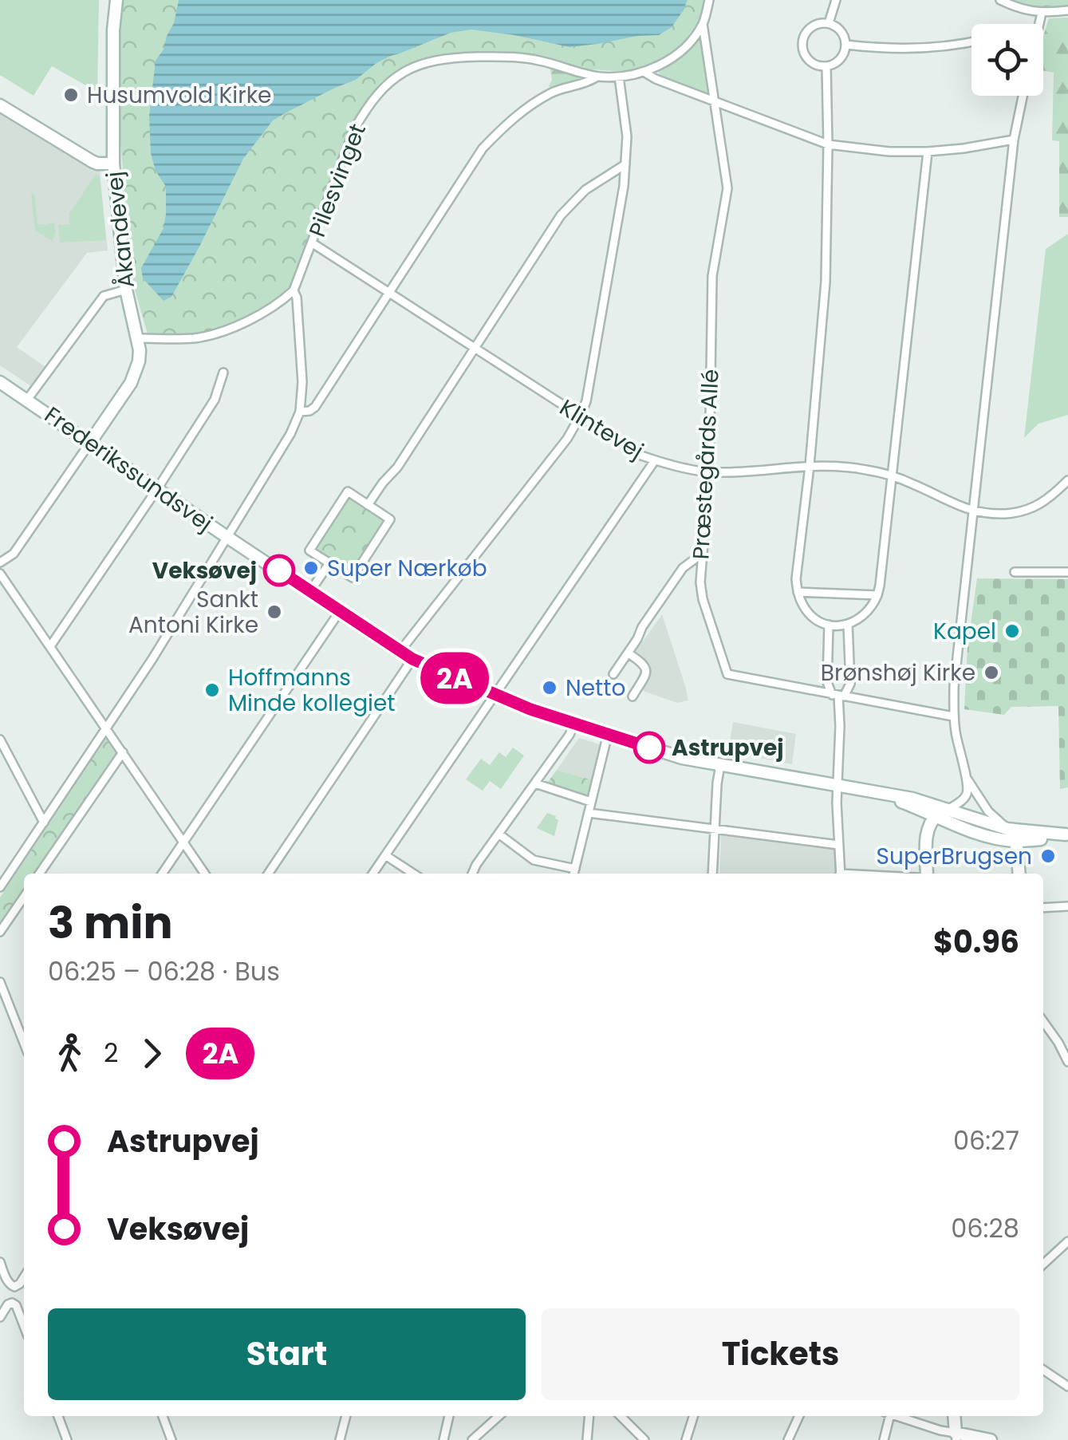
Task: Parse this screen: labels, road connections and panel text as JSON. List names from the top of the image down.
{
  "streets": {
    "main road": ["Åkandevej", "Frederikssundsvej"],
    "street": ["Pilesvinget", "Klintevej", "Præstegårds Allé"]
  },
  "crossings": [
    ["Pilesvinget", "Klintevej"],
    ["Pilesvinget", "Præstegårds Allé"],
    ["Åkandevej", "Frederikssundsvej"],
    ["Klintevej", "Præstegårds Allé"]
  ],
  "places": [
    "Husumvold Kirke",
    "Super Nærkøb",
    "Veksøvej",
    "Sankt Antoni Kirke",
    "Kapel",
    "Brønshøj Kirke",
    "Netto",
    "Hoffmanns Minde kollegiet",
    "Astrupvej",
    "SuperBrugsen"
  ],
  "lines": ["bus line 2A"],
  "page": {
    "on_map": "2A",
    "heading": ["3 min", "06:25 – 06:28 · Bus", "$0.96"],
    "legs": ["2", "2A"],
    "list": [
      {
        "name": "Astrupvej",
        "value": "06:27"
      },
      {
        "name": "Veksøvej",
        "value": "06:28"
      }
    ],
    "buttons": ["Start", "Tickets"]
  }
}
